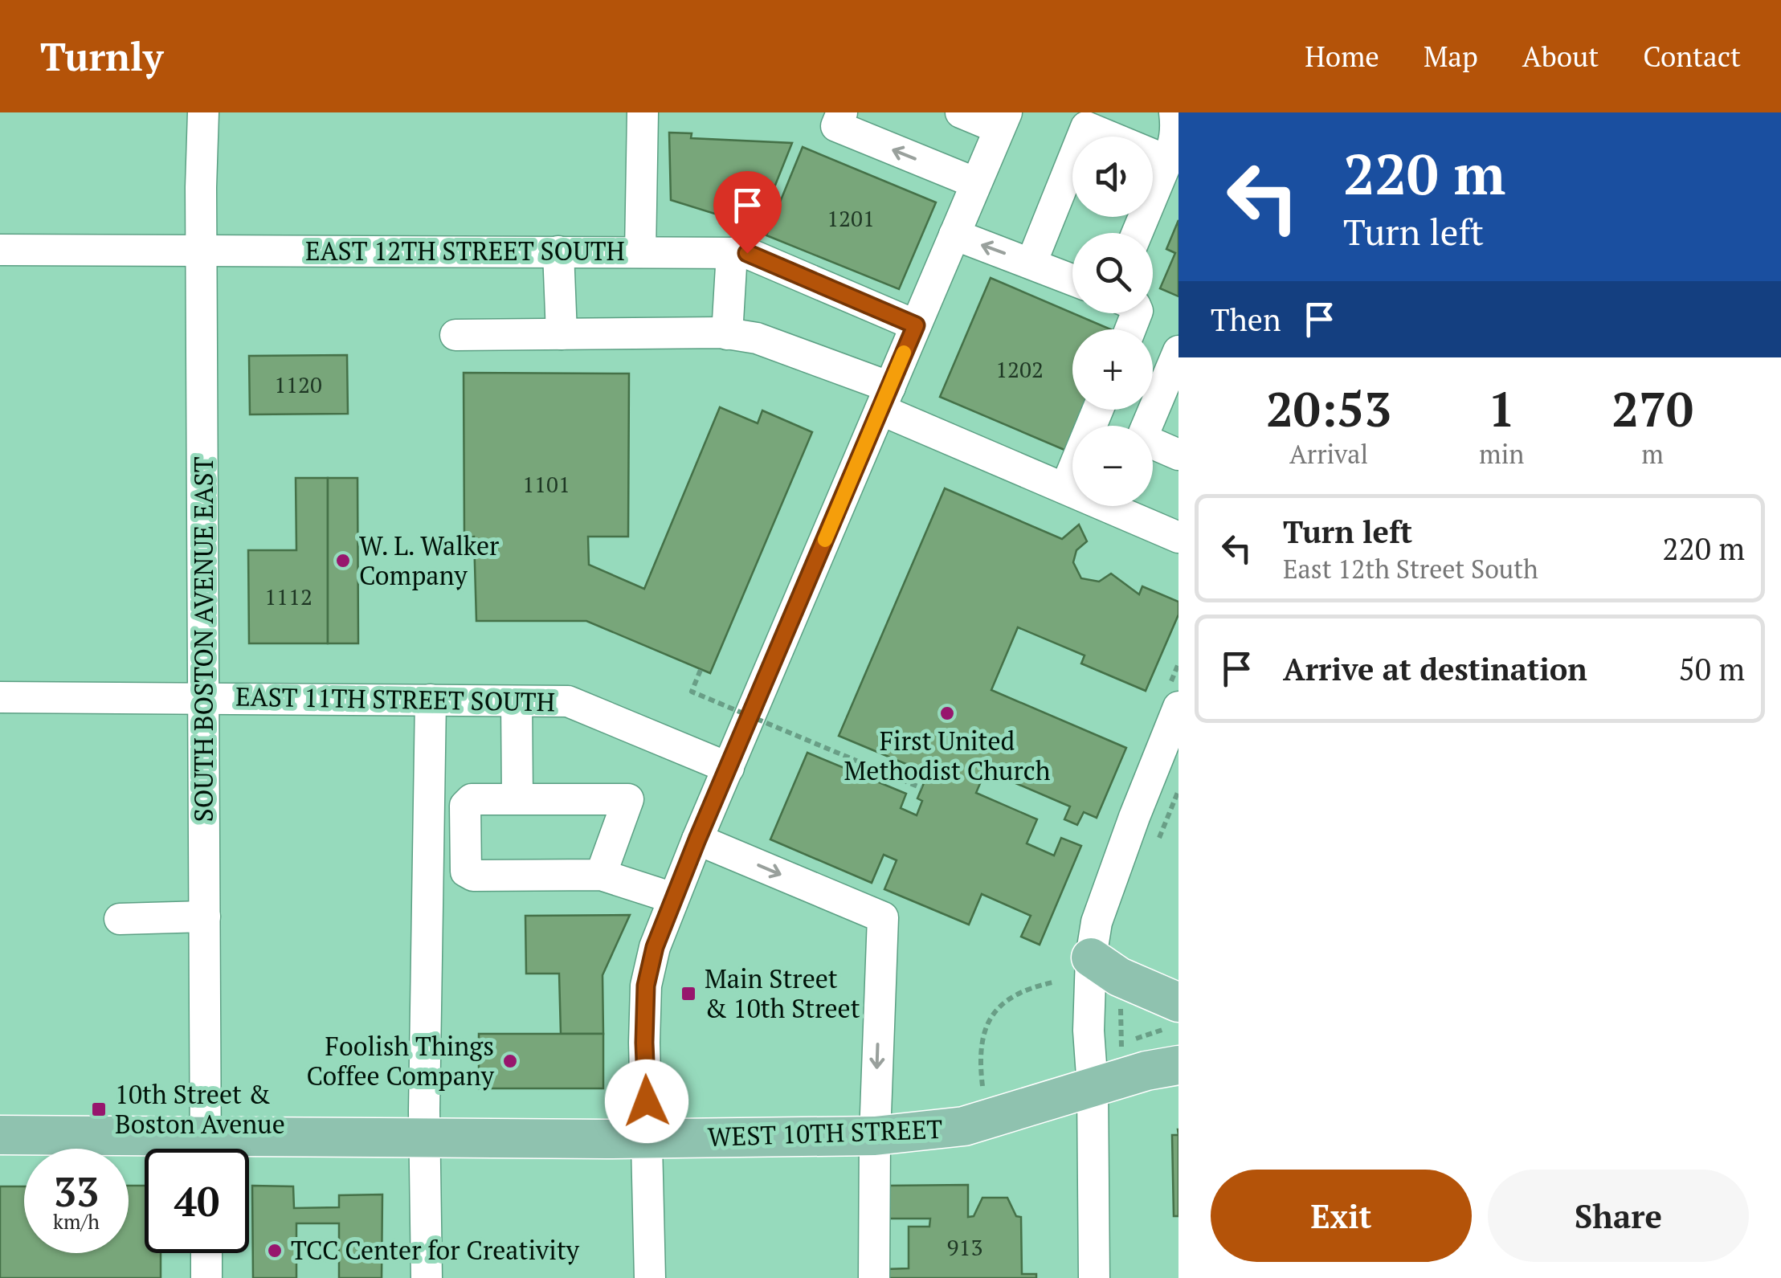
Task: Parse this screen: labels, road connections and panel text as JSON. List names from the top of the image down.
{
  "streets": {
    "main road": ["WEST 10TH STREET"],
    "street": ["EAST 12TH STREET SOUTH", "SOUTH BOSTON AVENUE EAST", "EAST 11TH STREET SOUTH"]
  },
  "crossings": [
    ["EAST 12TH STREET SOUTH", "SOUTH BOSTON AVENUE EAST"],
    ["SOUTH BOSTON AVENUE EAST", "EAST 11TH STREET SOUTH"]
  ],
  "places": {
    "other": [
      "W. L. Walker Company",
      "First United Methodist Church",
      "Foolish Things Coffee Company",
      "TCC Center for Creativity"
    ],
    "transit": ["Main Street & 10th Street", "10th Street & Boston Avenue"]
  },
  "house_numbers": [
    "1201",
    "1202",
    "1120",
    "1101",
    "1112",
    "913"
  ],
  "page": {
    "header": "Turnly",
    "nav": [
      "Home",
      "Map",
      "About",
      "Contact"
    ],
    "turn": ["220 m", "Turn left"],
    "map_buttons": ["+", "−"],
    "then": "Then",
    "eta": [
      "20:53",
      "Arrival",
      "1",
      "min",
      "270",
      "m"
    ],
    "list": [
      {
        "name": "Turn left",
        "note": "East 12th Street South",
        "value": "220 m"
      },
      {
        "name": "Arrive at destination",
        "value": "50 m"
      }
    ],
    "speed": "33 km/h",
    "limit": "40",
    "buttons": ["Exit", "Share"]
  }
}
